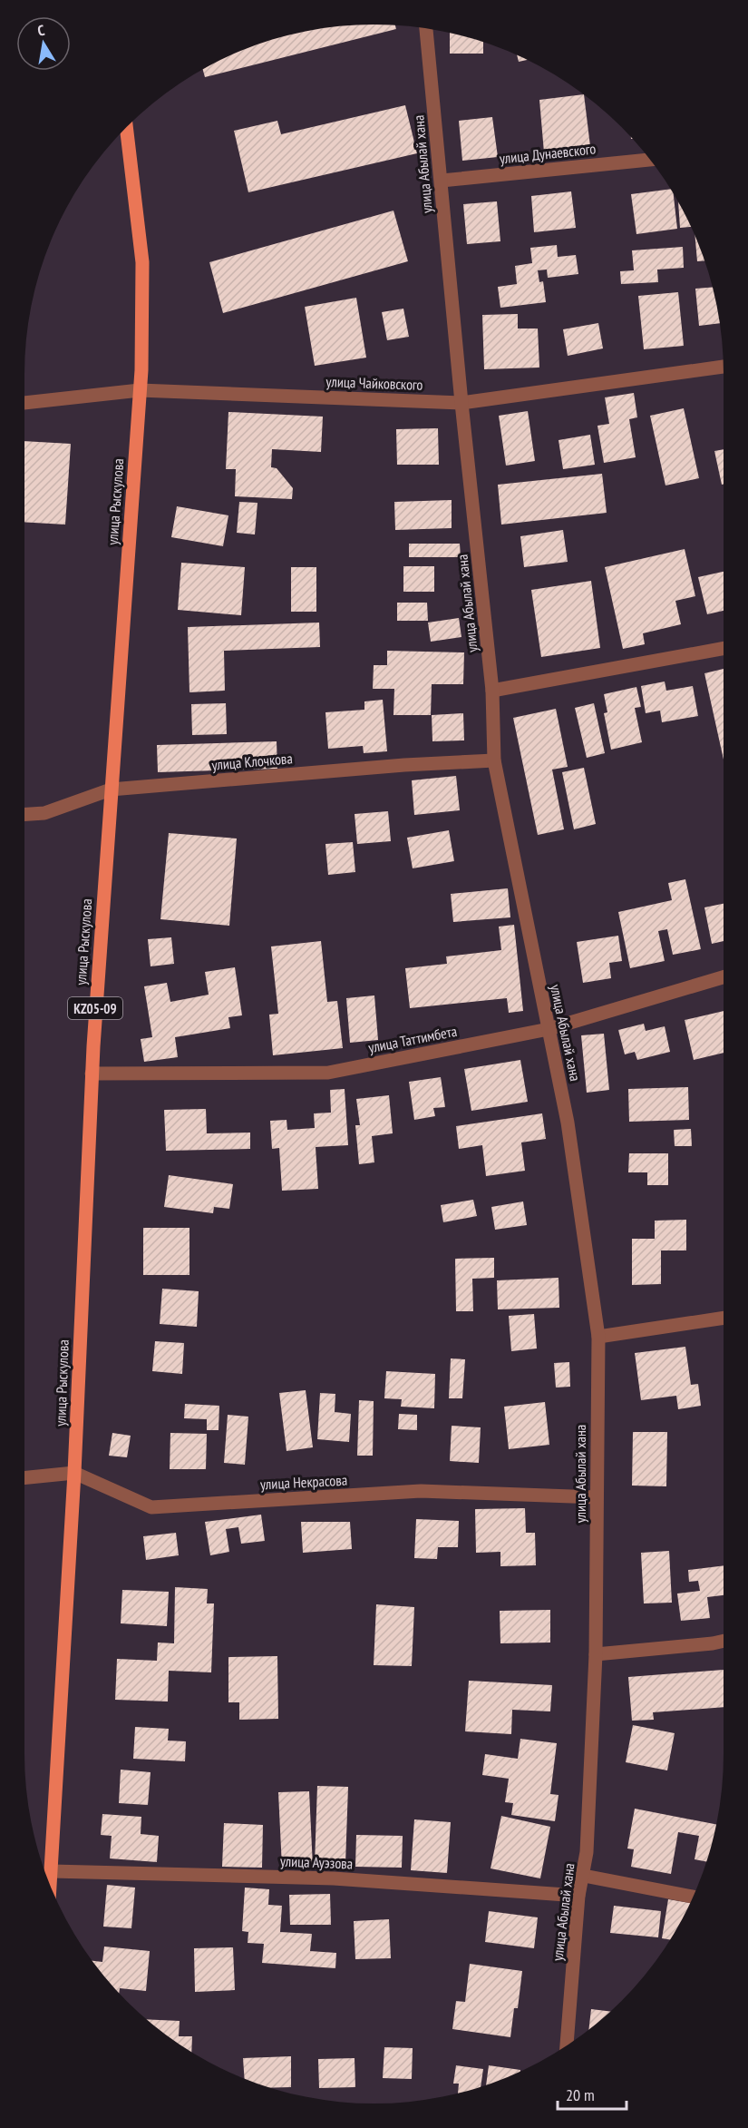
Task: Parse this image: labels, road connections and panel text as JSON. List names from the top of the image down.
{
  "streets": {
    "main road": ["улица Рыскулова", "KZ05-09"],
    "street": [
      "улица Дунаевского",
      "улица Абылай хана",
      "улица Чайковского",
      "улица Клочкова",
      "улица Таттимбета",
      "улица Некрасова",
      "улица Ауэзова"
    ]
  },
  "crossings": [
    ["улица Дунаевского", "улица Абылай хана"],
    ["улица Абылай хана", "улица Чайковского"],
    ["улица Абылай хана", "улица Клочкова"],
    ["улица Абылай хана", "улица Таттимбета"],
    ["улица Абылай хана", "улица Некрасова"],
    ["улица Абылай хана", "улица Ауэзова"],
    ["улица Чайковского", "улица Рыскулова"],
    ["улица Рыскулова", "улица Клочкова"],
    ["улица Рыскулова", "улица Таттимбета"],
    ["улица Рыскулова", "улица Некрасова"],
    ["улица Рыскулова", "улица Ауэзова"]
  ],
  "scale_bar": "20 m",
  "north": "top"
}
